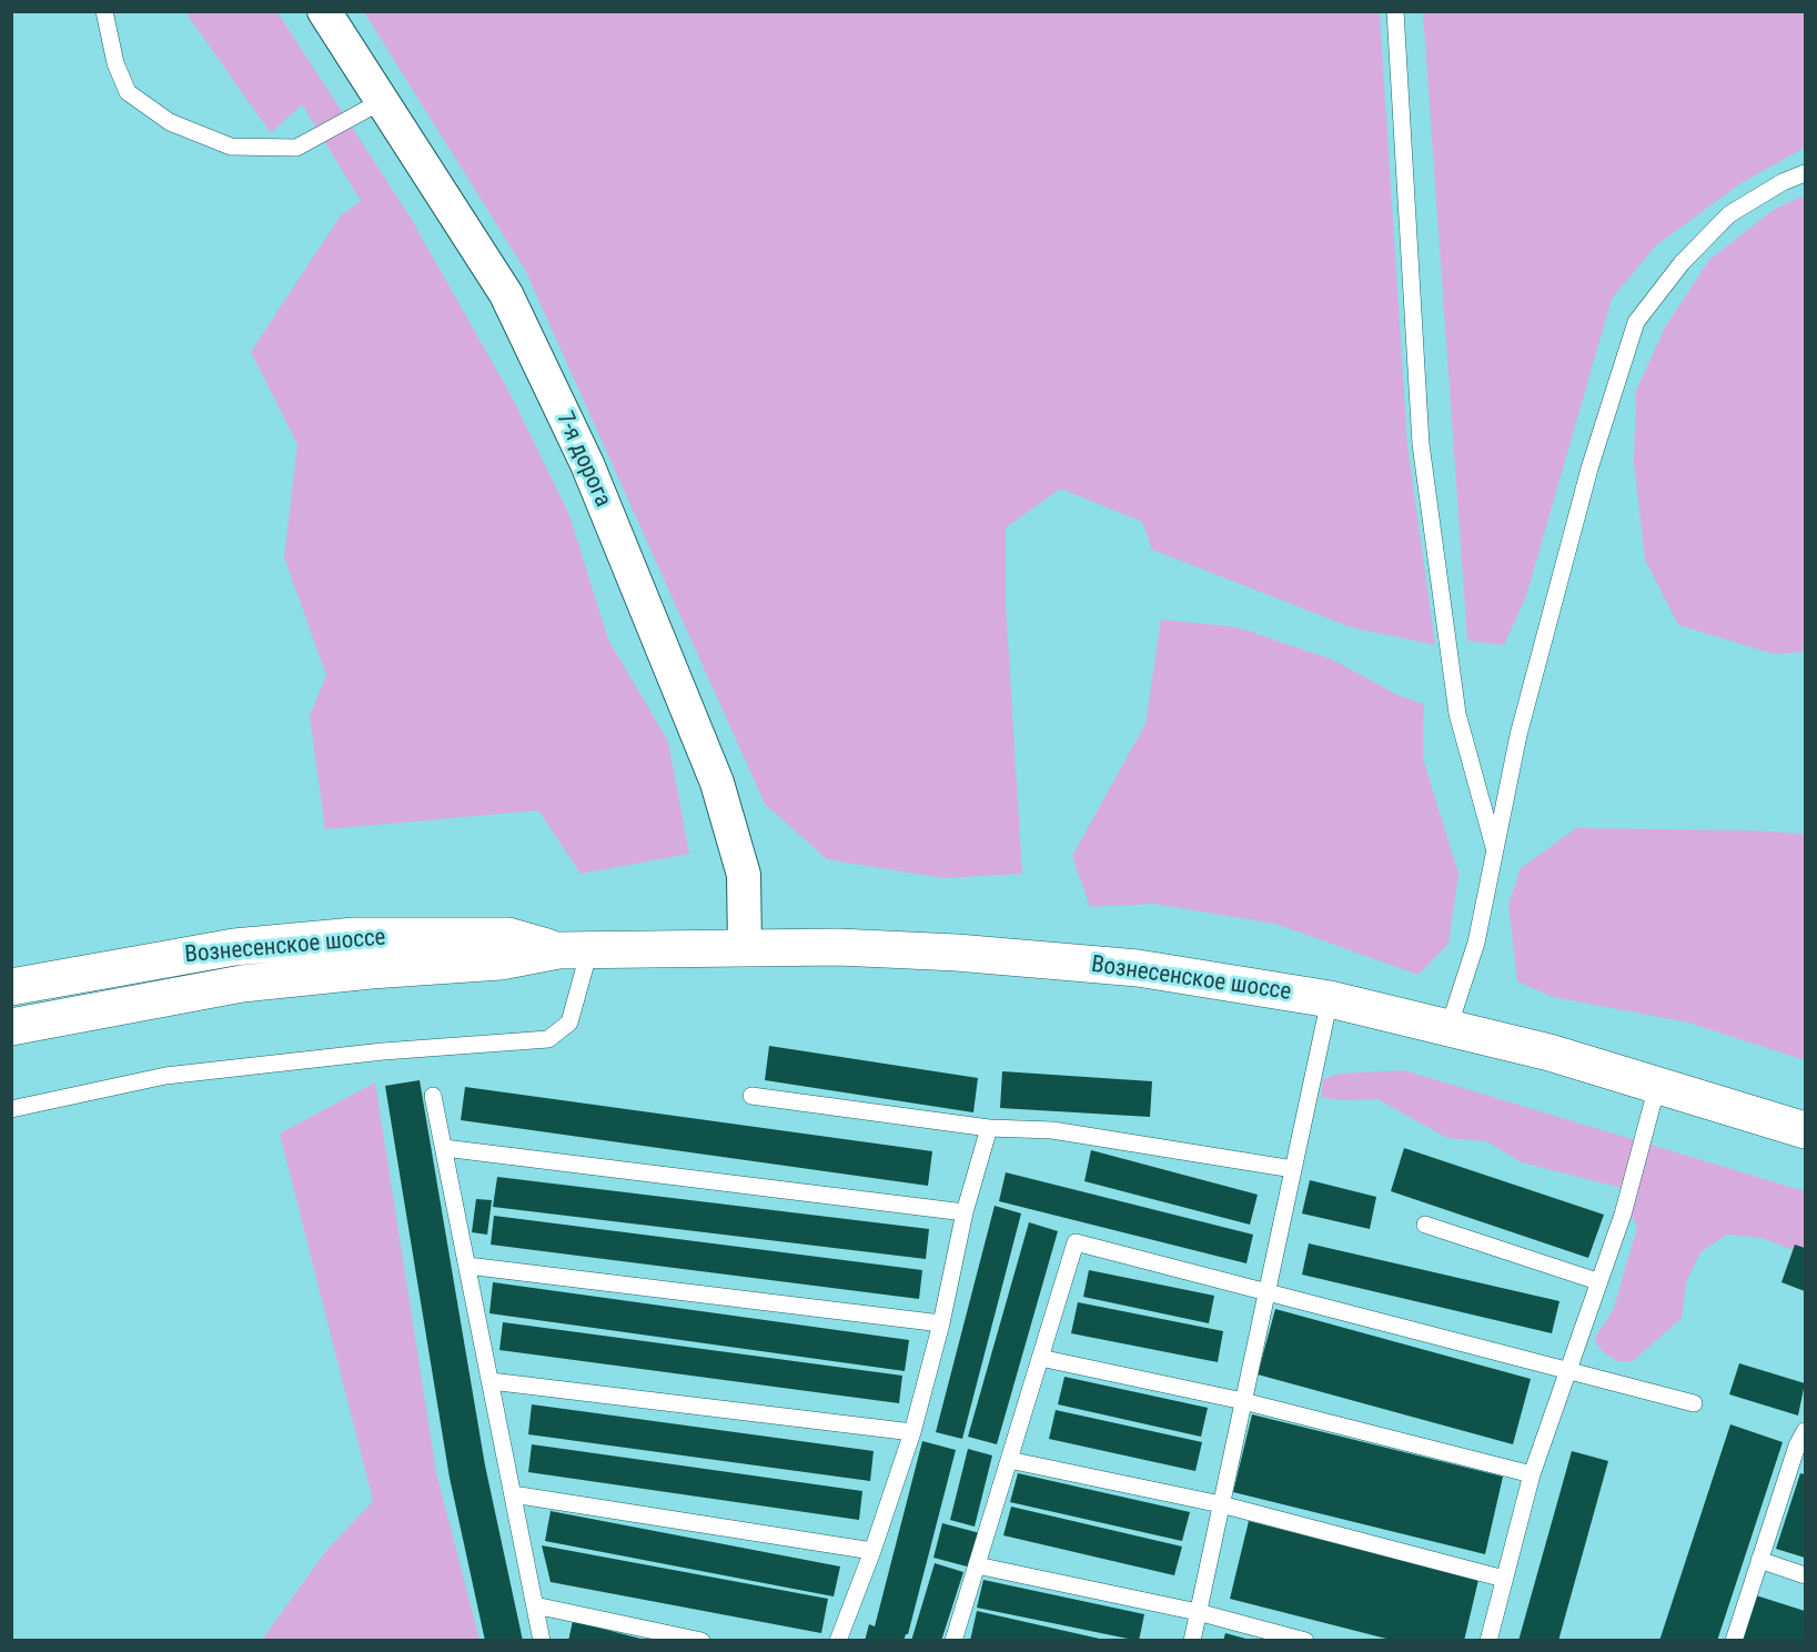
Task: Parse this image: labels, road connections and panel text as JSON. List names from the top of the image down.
{
  "streets": {
    "main road": ["Вознесенское шоссе"],
    "street": ["7-я дорога"]
  },
  "crossings": [
    ["7-я дорога", "Вознесенское шоссе"]
  ]
}
